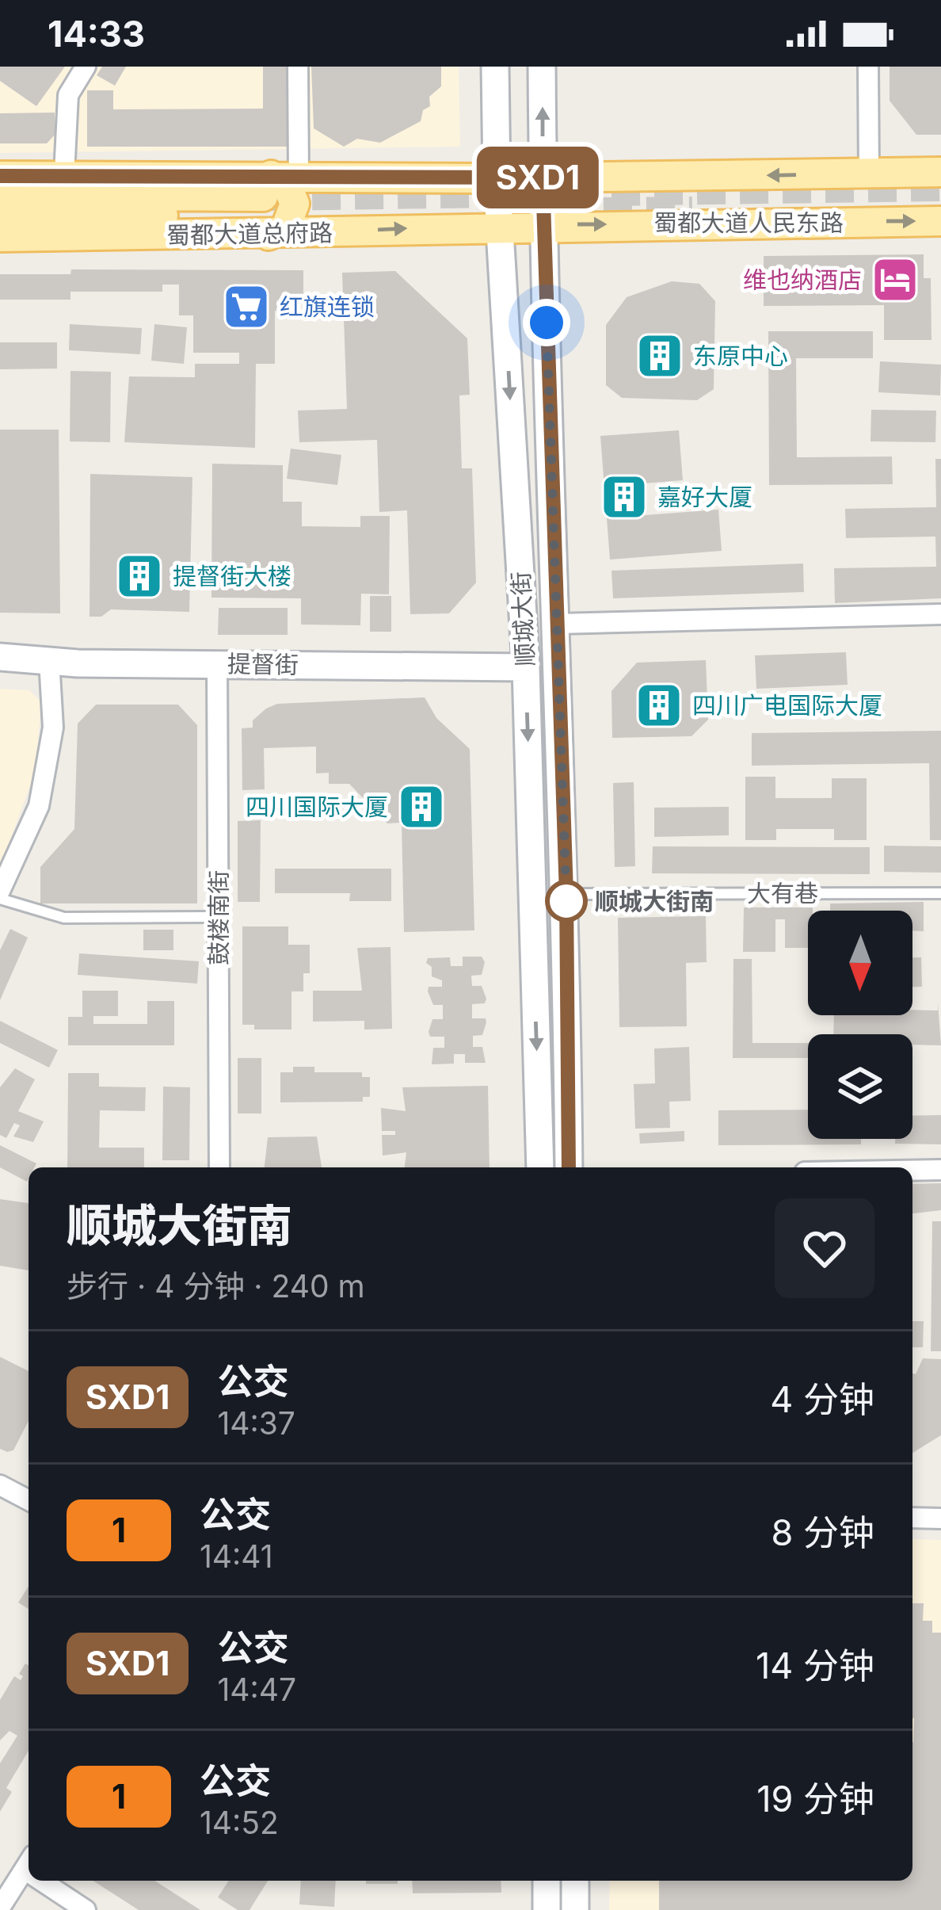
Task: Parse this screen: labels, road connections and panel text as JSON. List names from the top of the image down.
{
  "streets": {
    "main road": [
      "蜀都大道人民东路",
      "蜀都大道总府路",
      "顺城大街",
      "提督街"
    ],
    "street": ["鼓楼南街"],
    "lane": ["大有巷"]
  },
  "crossings": [
    ["蜀都大道人民东路", "蜀都大道总府路"],
    ["蜀都大道人民东路", "顺城大街"],
    ["蜀都大道总府路", "顺城大街"],
    ["顺城大街", "提督街"],
    ["顺城大街", "大有巷"],
    ["提督街", "鼓楼南街"]
  ],
  "places": {
    "hotel": ["维也纳酒店"],
    "supermarket": ["红旗连锁"],
    "building": [
      "东原中心",
      "嘉好大厦",
      "提督街大楼",
      "四川广电国际大厦",
      "四川国际大厦"
    ],
    "other": ["顺城大街南"]
  },
  "lines": ["bus line SXD1"],
  "north": "bottom",
  "page": {
    "status": "14:33",
    "on_map": "SXD1",
    "heading": ["顺城大街南", "步行 · 4 分钟 · 240 m"],
    "list": [
      {
        "mark": "SXD1",
        "name": "公交",
        "note": "14:37",
        "value": "4 分钟"
      },
      {
        "mark": "1",
        "name": "公交",
        "note": "14:41",
        "value": "8 分钟"
      },
      {
        "mark": "SXD1",
        "name": "公交",
        "note": "14:47",
        "value": "14 分钟"
      },
      {
        "mark": "1",
        "name": "公交",
        "note": "14:52",
        "value": "19 分钟"
      }
    ]
  }
}
